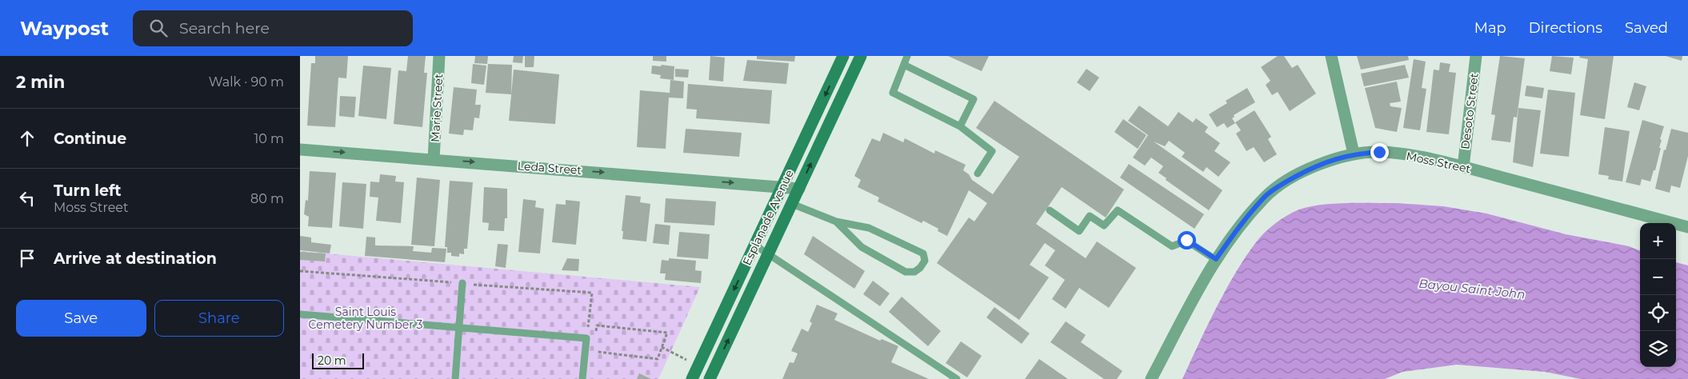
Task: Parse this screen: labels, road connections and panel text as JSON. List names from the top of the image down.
{
  "streets": {
    "street": [
      "Marie Street",
      "Desoto Street",
      "Moss Street",
      "Leda Street",
      "Esplanade Avenue"
    ]
  },
  "crossings": [
    ["Marie Street", "Leda Street"],
    ["Desoto Street", "Moss Street"],
    ["Leda Street", "Esplanade Avenue"]
  ],
  "one_way": ["Leda Street"],
  "water": ["Bayou Saint John"],
  "parks": ["Saint Louis Cemetery Number 3"],
  "scale_bar": "20 m",
  "page": {
    "header": "Waypost",
    "search": "Search here",
    "nav": ["Map", "Directions", "Saved"],
    "heading": ["2 min", "Walk · 90 m"],
    "list": [
      ["Continue", "10 m"],
      ["Turn left", "Moss Street", "80 m"],
      "Arrive at destination"
    ],
    "map_buttons": ["+", "−"],
    "buttons": ["Save", "Share"],
    "scale": "20 m"
  }
}
